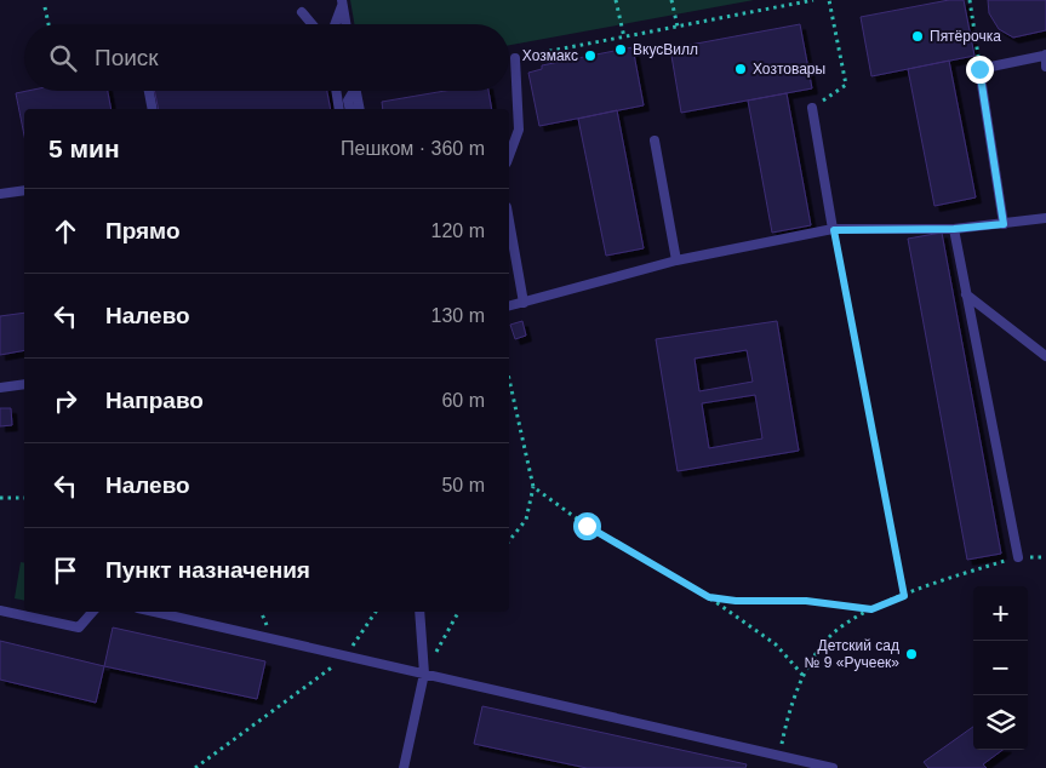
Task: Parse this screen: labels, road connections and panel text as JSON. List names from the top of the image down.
{
  "places": [
    "Пятёрочка",
    "ВкусВилл",
    "Хозмакс",
    "Хозтовары",
    "Детский сад № 9 «Ручеек»"
  ],
  "page": {
    "search": "Поиск",
    "heading": ["5 мин", "Пешком · 360 m"],
    "list": [
      ["Прямо", "120 m"],
      ["Налево", "130 m"],
      ["Направо", "60 m"],
      ["Налево", "50 m"],
      "Пункт назначения"
    ],
    "map_buttons": ["+", "−"]
  }
}
